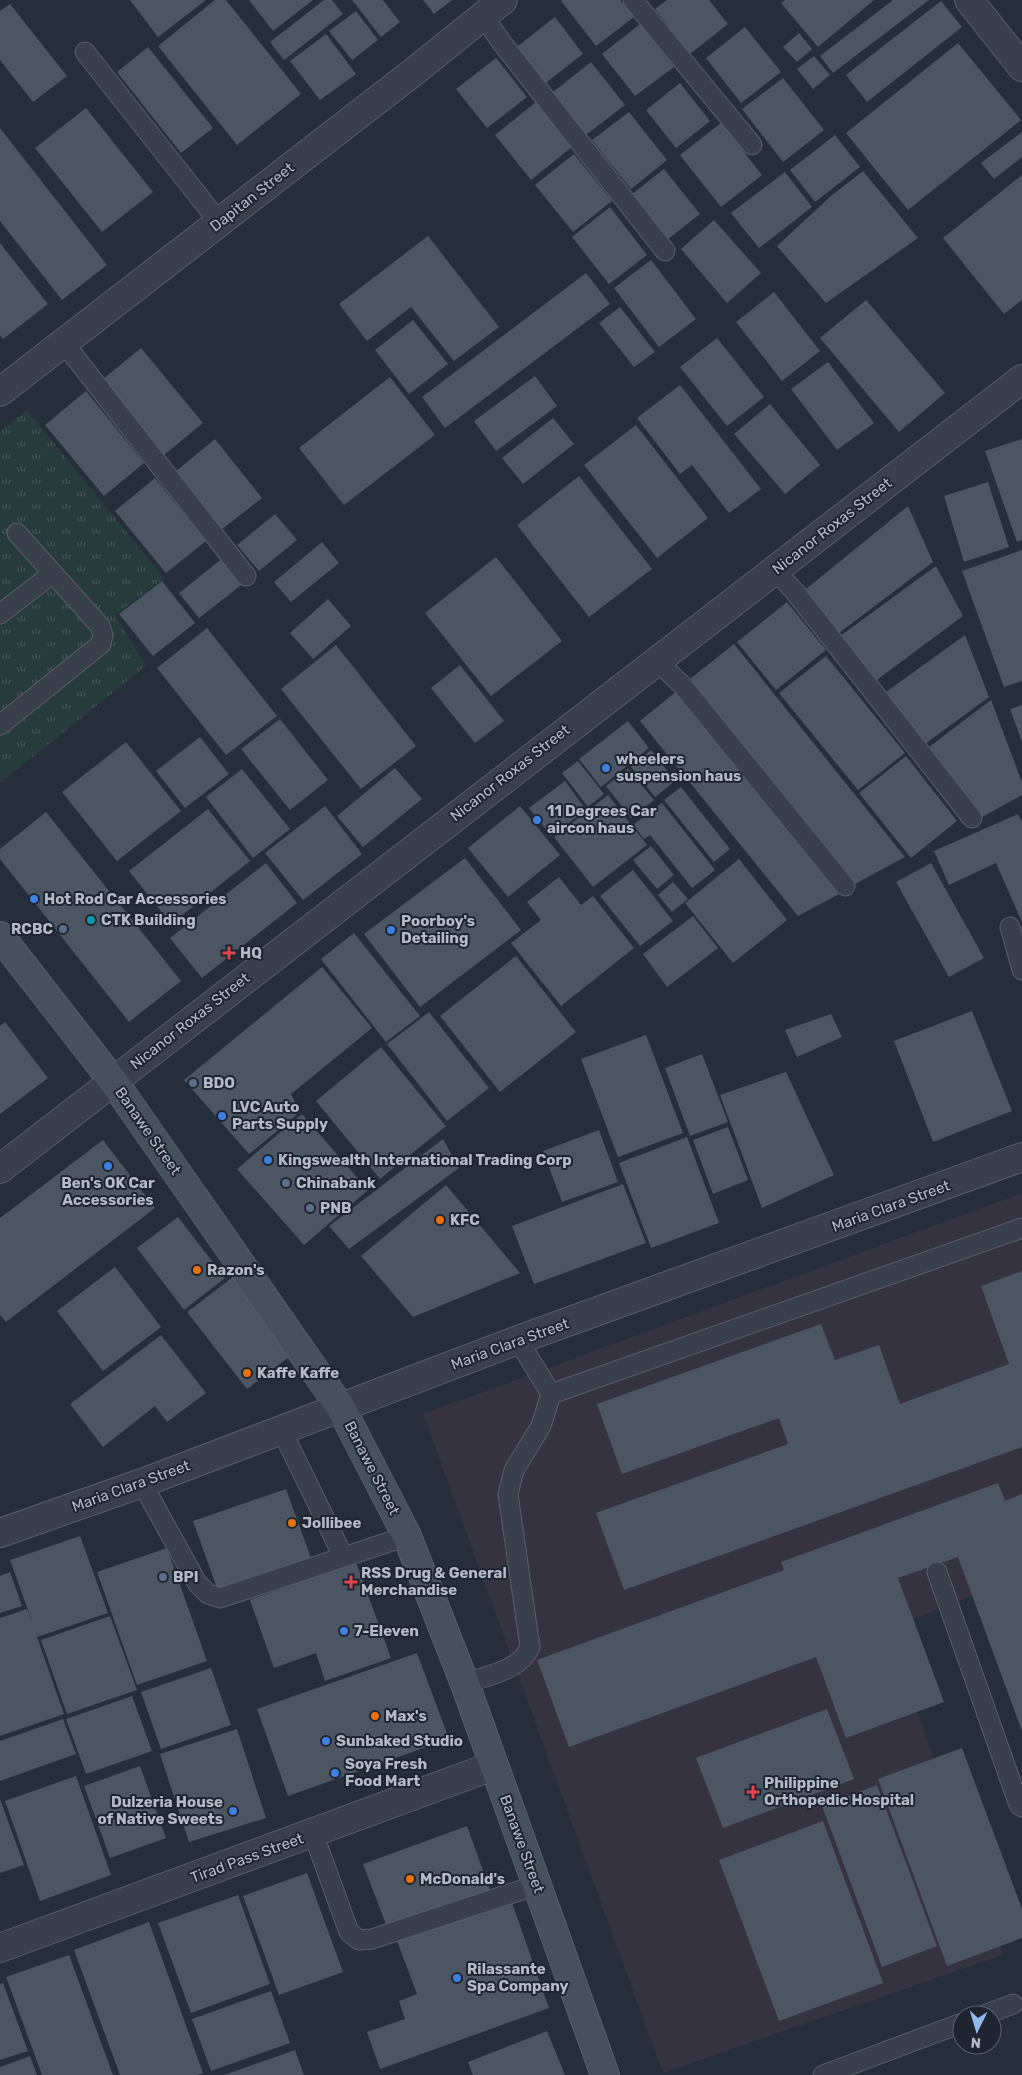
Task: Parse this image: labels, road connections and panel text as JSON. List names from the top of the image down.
{
  "streets": {
    "main road": ["Banawe Street"],
    "street": [
      "Dapitan Street",
      "Nicanor Roxas Street",
      "Maria Clara Street",
      "Tirad Pass Street"
    ]
  },
  "crossings": [
    ["Nicanor Roxas Street", "Banawe Street"],
    ["Banawe Street", "Maria Clara Street"],
    ["Banawe Street", "Tirad Pass Street"]
  ],
  "places": {
    "other": [
      "wheelers suspension haus",
      "11 Degrees Car aircon haus",
      "Hot Rod Car Accessories",
      "CTK Building",
      "RCBC",
      "Poorboy's Detailing",
      "BDO",
      "LVC Auto Parts Supply",
      "Kingswealth International Trading Corp",
      "Ben's OK Car Accessories",
      "Chinabank",
      "PNB",
      "KFC",
      "Razon's",
      "Kaffe Kaffe",
      "Jollibee",
      "BPI",
      "7-Eleven",
      "Max's",
      "Sunbaked Studio",
      "Soya Fresh Food Mart",
      "Dulzeria House of Native Sweets",
      "McDonald's",
      "Rilassante Spa Company"
    ],
    "health": ["HQ", "RSS Drug & General Merchandise", "Philippine Orthopedic Hospital"]
  },
  "north": "bottom"
}
